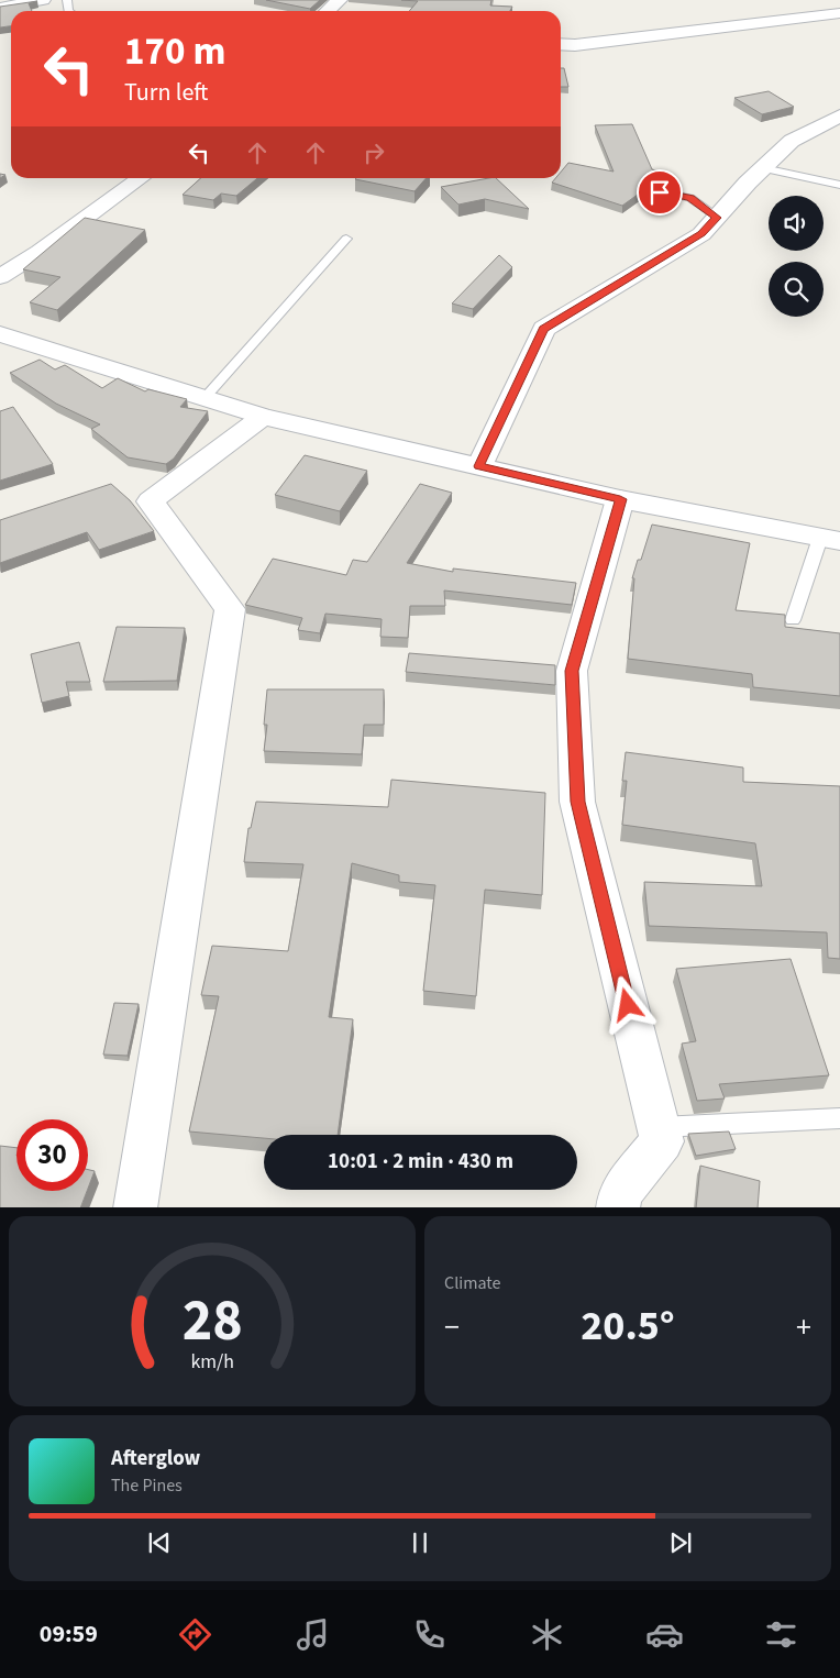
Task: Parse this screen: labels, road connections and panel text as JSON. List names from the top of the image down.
{
  "page": {
    "turn": ["170 m", "Turn left"],
    "limit": "30",
    "trip": "10:01 · 2 min · 430 m",
    "tile": "Climate",
    "heat": ["−", "20.5°", "+"],
    "song": ["Afterglow", "The Pines"],
    "tabs": "09:59",
    "gauge": ["28", "km/h"]
  }
}
